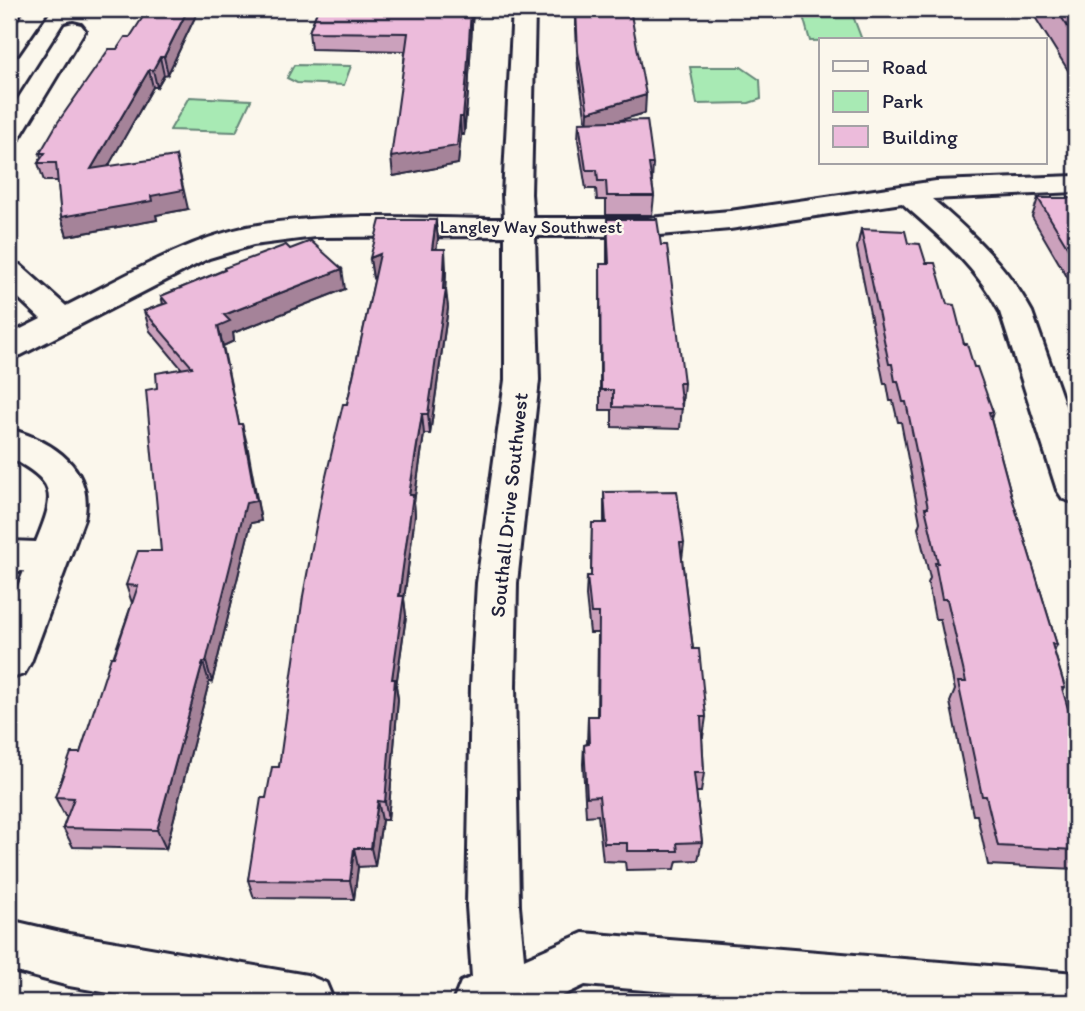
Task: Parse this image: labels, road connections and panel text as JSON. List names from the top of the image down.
{
  "streets": {
    "street": ["Langley Way Southwest", "Southall Drive Southwest"]
  },
  "crossings": [
    ["Langley Way Southwest", "Southall Drive Southwest"]
  ],
  "legend": ["Road", "Park", "Building"]
}
